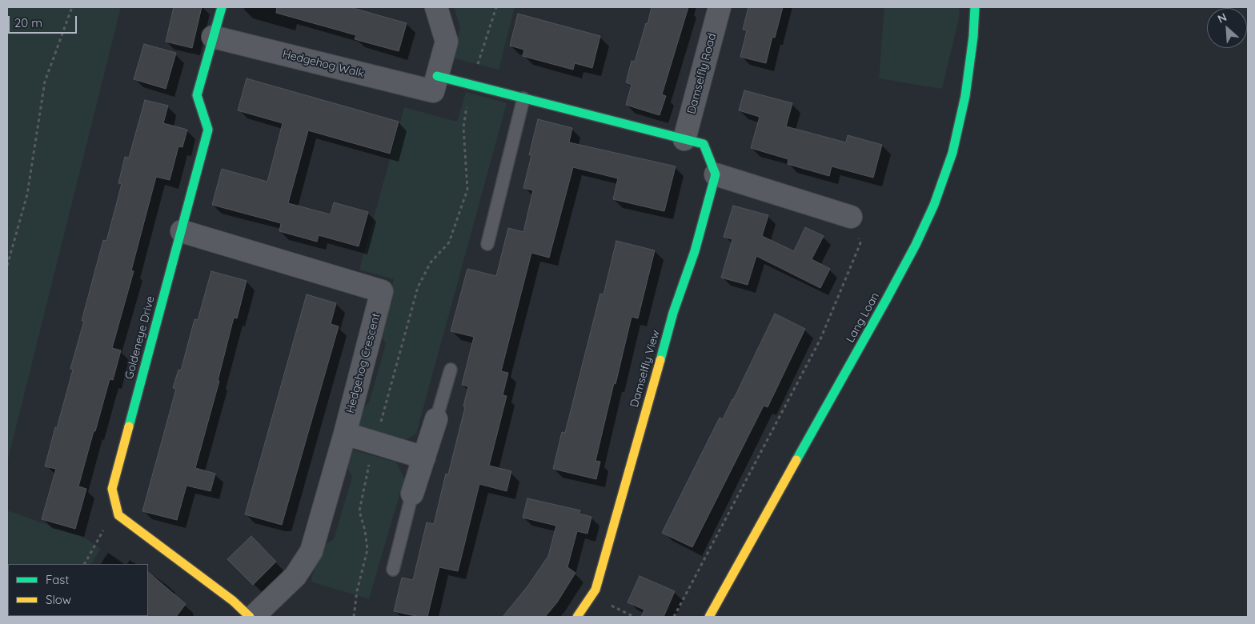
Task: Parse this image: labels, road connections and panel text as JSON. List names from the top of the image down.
{
  "streets": {
    "street": [
      "Hedgehog Walk",
      "Damselfly Road",
      "Lang Loan",
      "Goldeneye Drive",
      "Hedgehog Crescent",
      "Damselfly View"
    ]
  },
  "crossings": [
    ["Hedgehog Walk", "Goldeneye Drive"],
    ["Goldeneye Drive", "Hedgehog Crescent"]
  ],
  "legend": ["Fast", "Slow"],
  "scale_bar": "20 m",
  "north": "top left"
}
